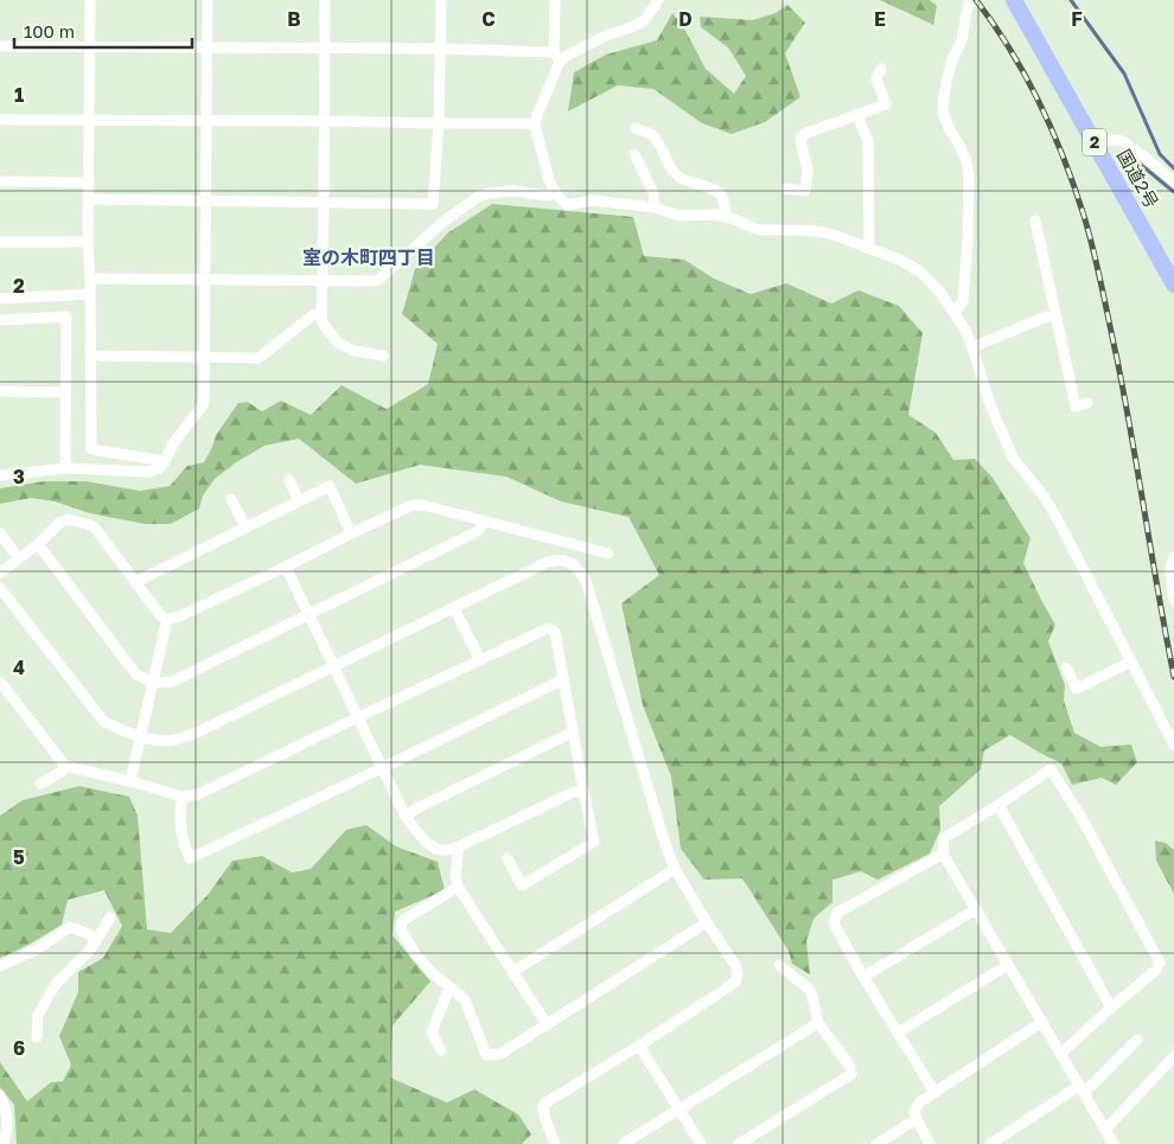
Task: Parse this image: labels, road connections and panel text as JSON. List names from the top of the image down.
{
  "streets": {
    "highway": ["2", "国道2号"]
  },
  "districts": ["室の木町四丁目"],
  "scale_bar": "100 m",
  "grid": {
    "columns": [
      "B",
      "C",
      "D",
      "E",
      "F"
    ],
    "rows": [
      "1",
      "2",
      "3",
      "4",
      "5",
      "6"
    ]
  }
}
